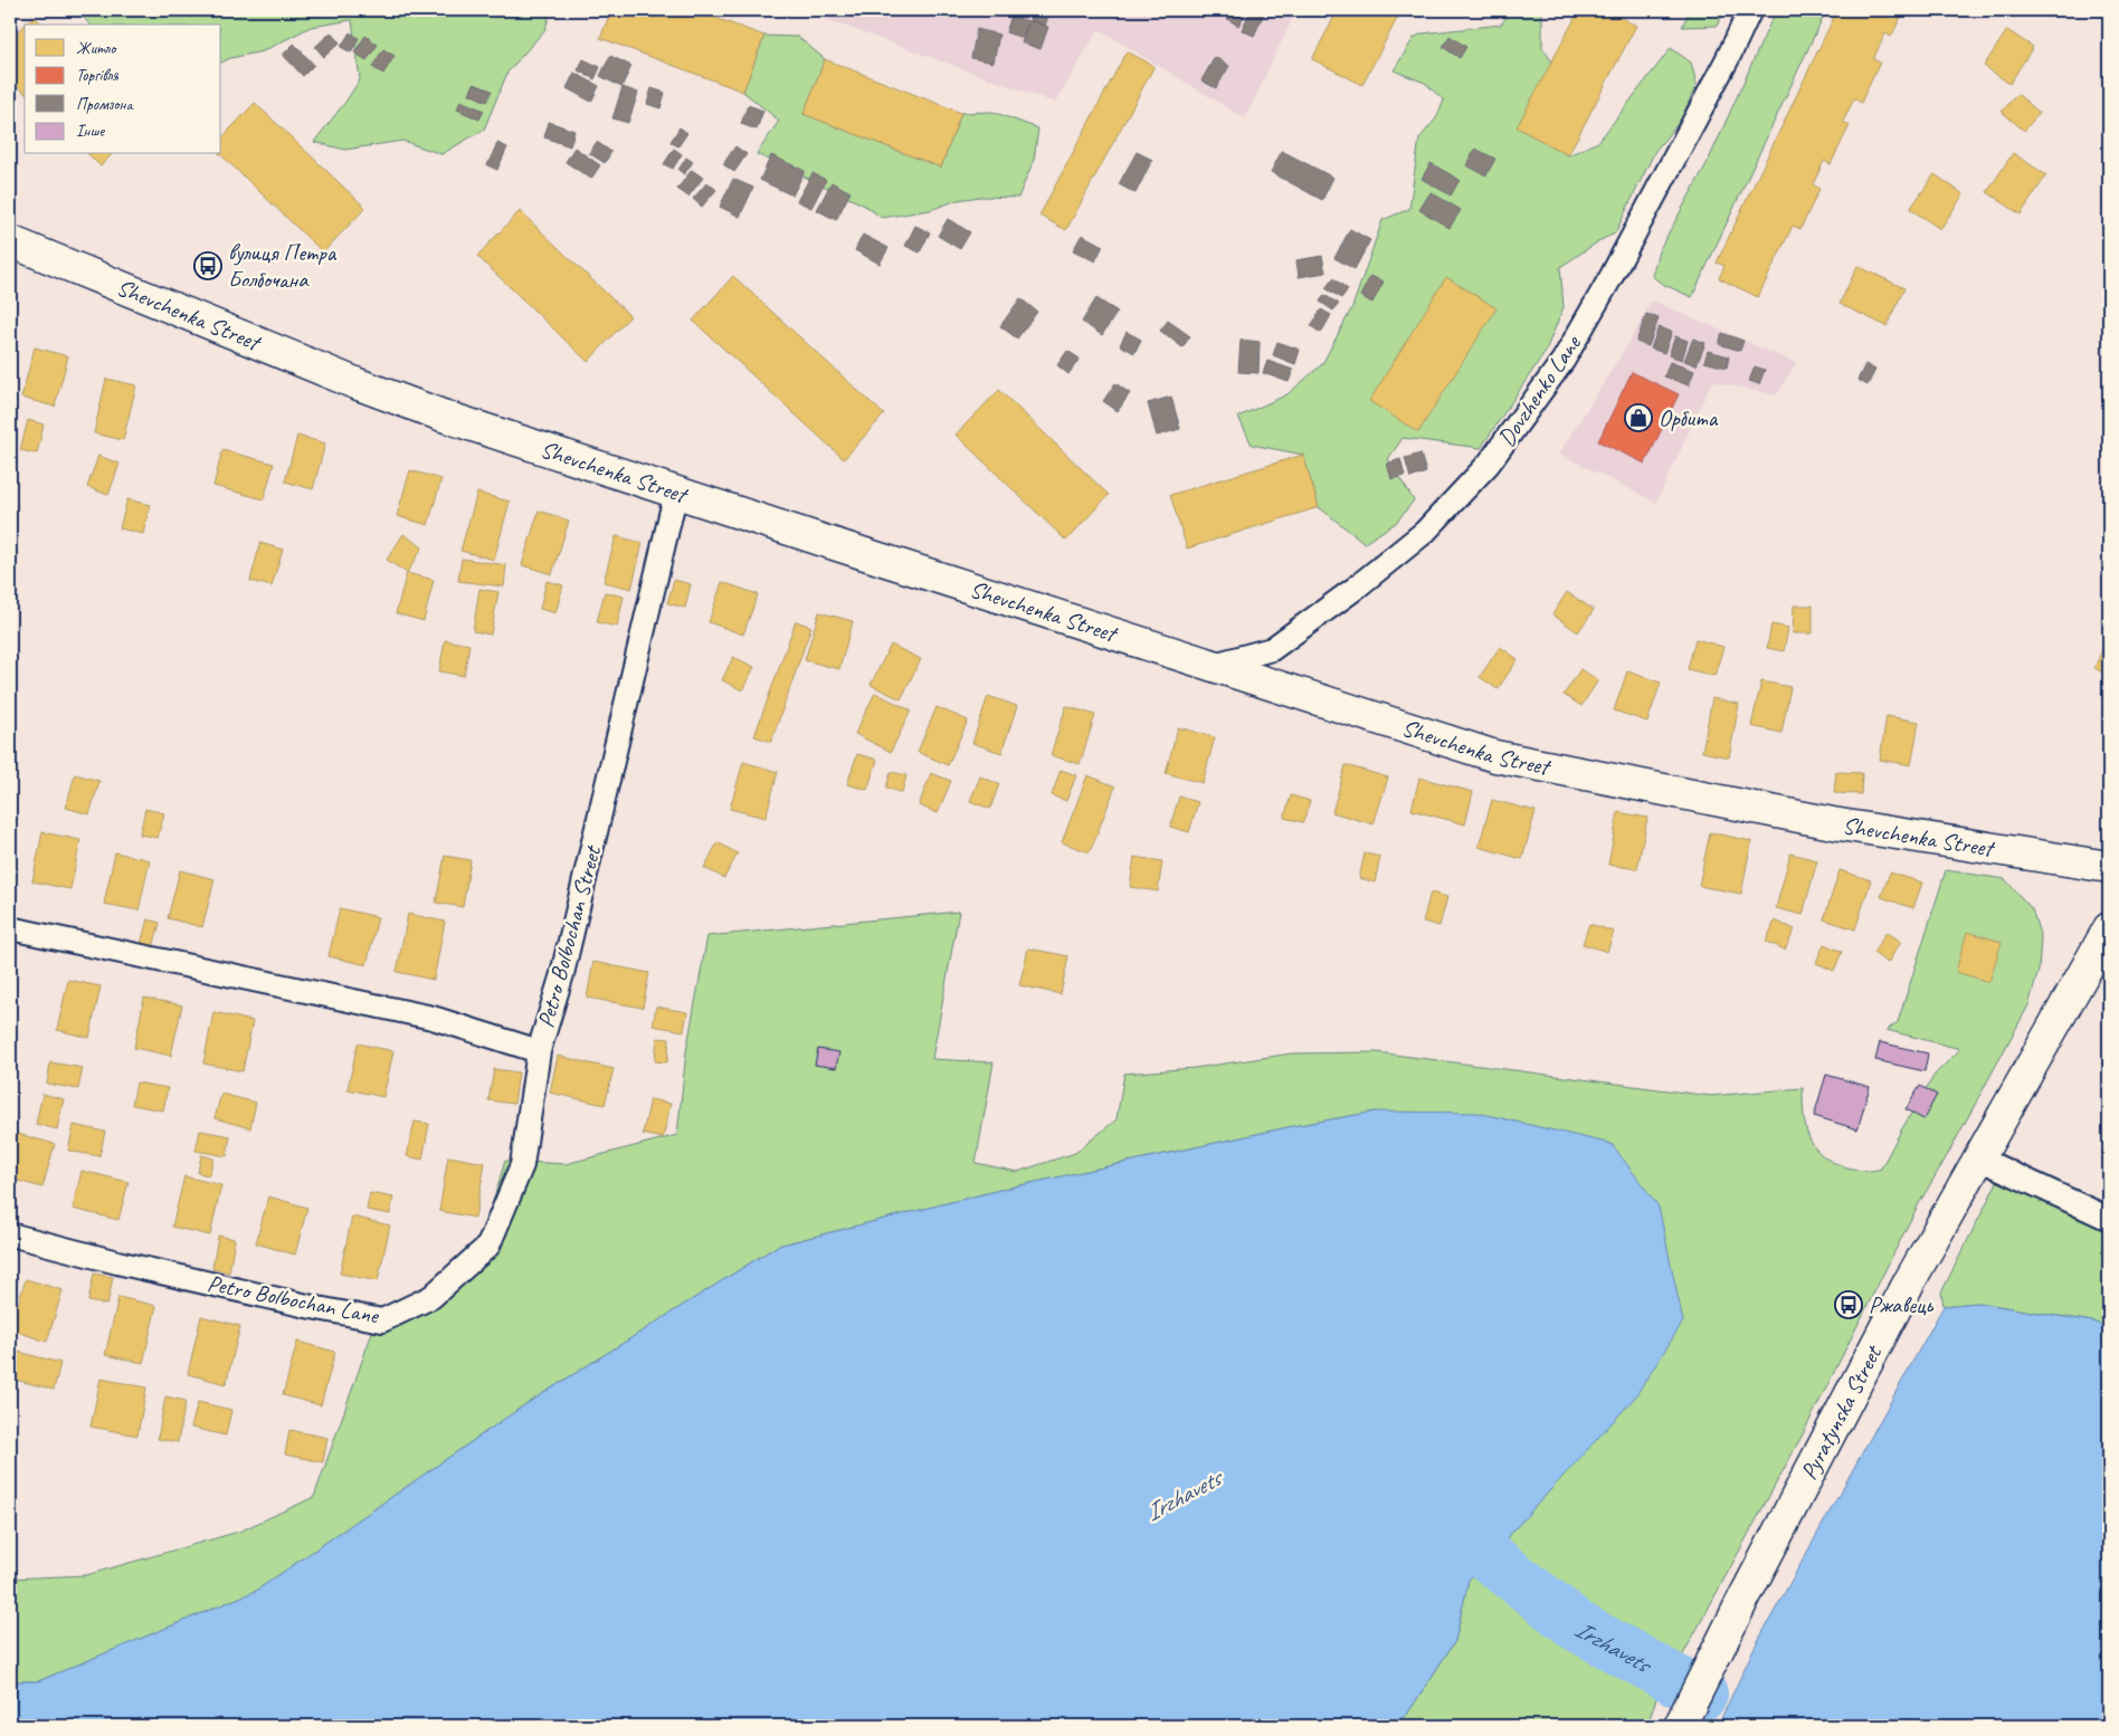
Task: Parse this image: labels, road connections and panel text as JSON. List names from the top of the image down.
{
  "streets": {
    "street": [
      "Shevchenka Street",
      "Dovzhenko Lane",
      "Petro Bolbochan Street",
      "Petro Bolbochan Lane",
      "Pyratynska Street"
    ]
  },
  "crossings": [
    ["Shevchenka Street", "Dovzhenko Lane"],
    ["Shevchenka Street", "Petro Bolbochan Street"],
    ["Petro Bolbochan Street", "Petro Bolbochan Lane"]
  ],
  "water": ["Irzhavets"],
  "places": {
    "bus stop": ["вулиця Петра Болбочана", "Ржавець"],
    "shop": ["Орбита"]
  },
  "legend": [
    "Житло",
    "Торгівля",
    "Промзона",
    "Інше"
  ]
}
